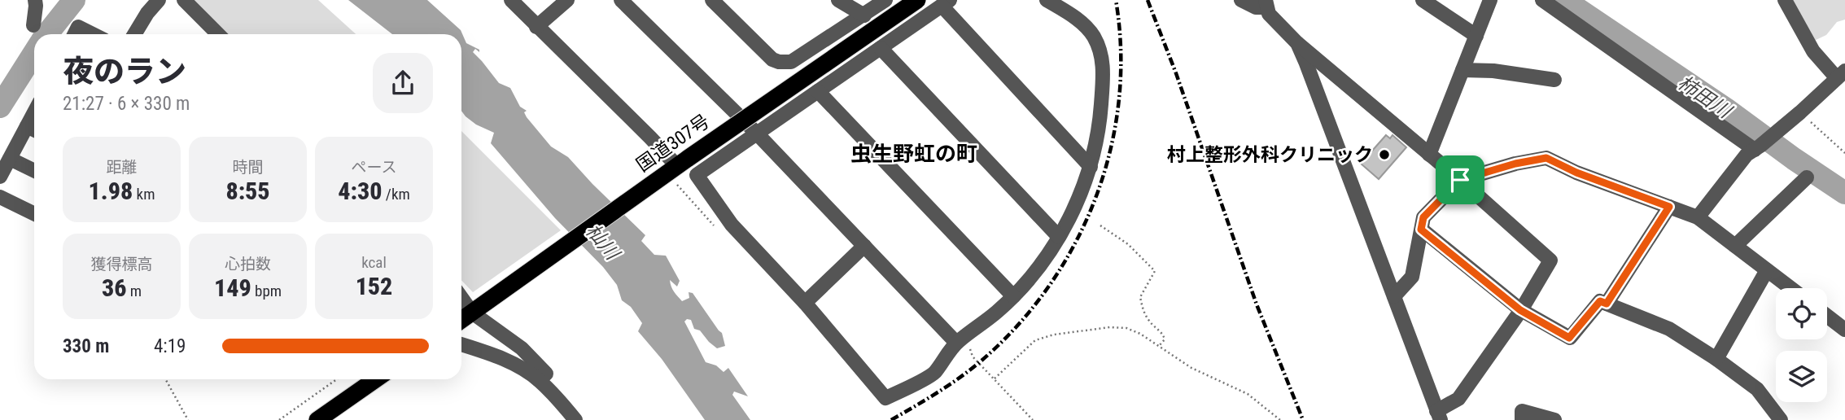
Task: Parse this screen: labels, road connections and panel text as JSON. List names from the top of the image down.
{
  "streets": {
    "highway": ["国道307号"]
  },
  "districts": ["虫生野虹の町"],
  "water": ["柿田川", "杣川"],
  "places": ["村上整形外科クリニック"],
  "page": {
    "heading": ["夜のラン", "21:27 · 6 × 330 m"],
    "stats": [
      ["距離", "1.98 km"],
      ["時間", "8:55"],
      ["ペース", "4:30 /km"],
      ["獲得標高", "36 m"],
      ["心拍数", "149 bpm"],
      ["kcal", "152"]
    ],
    "list": [
      {
        "name": "330 m",
        "note": "4:19"
      }
    ]
  }
}
